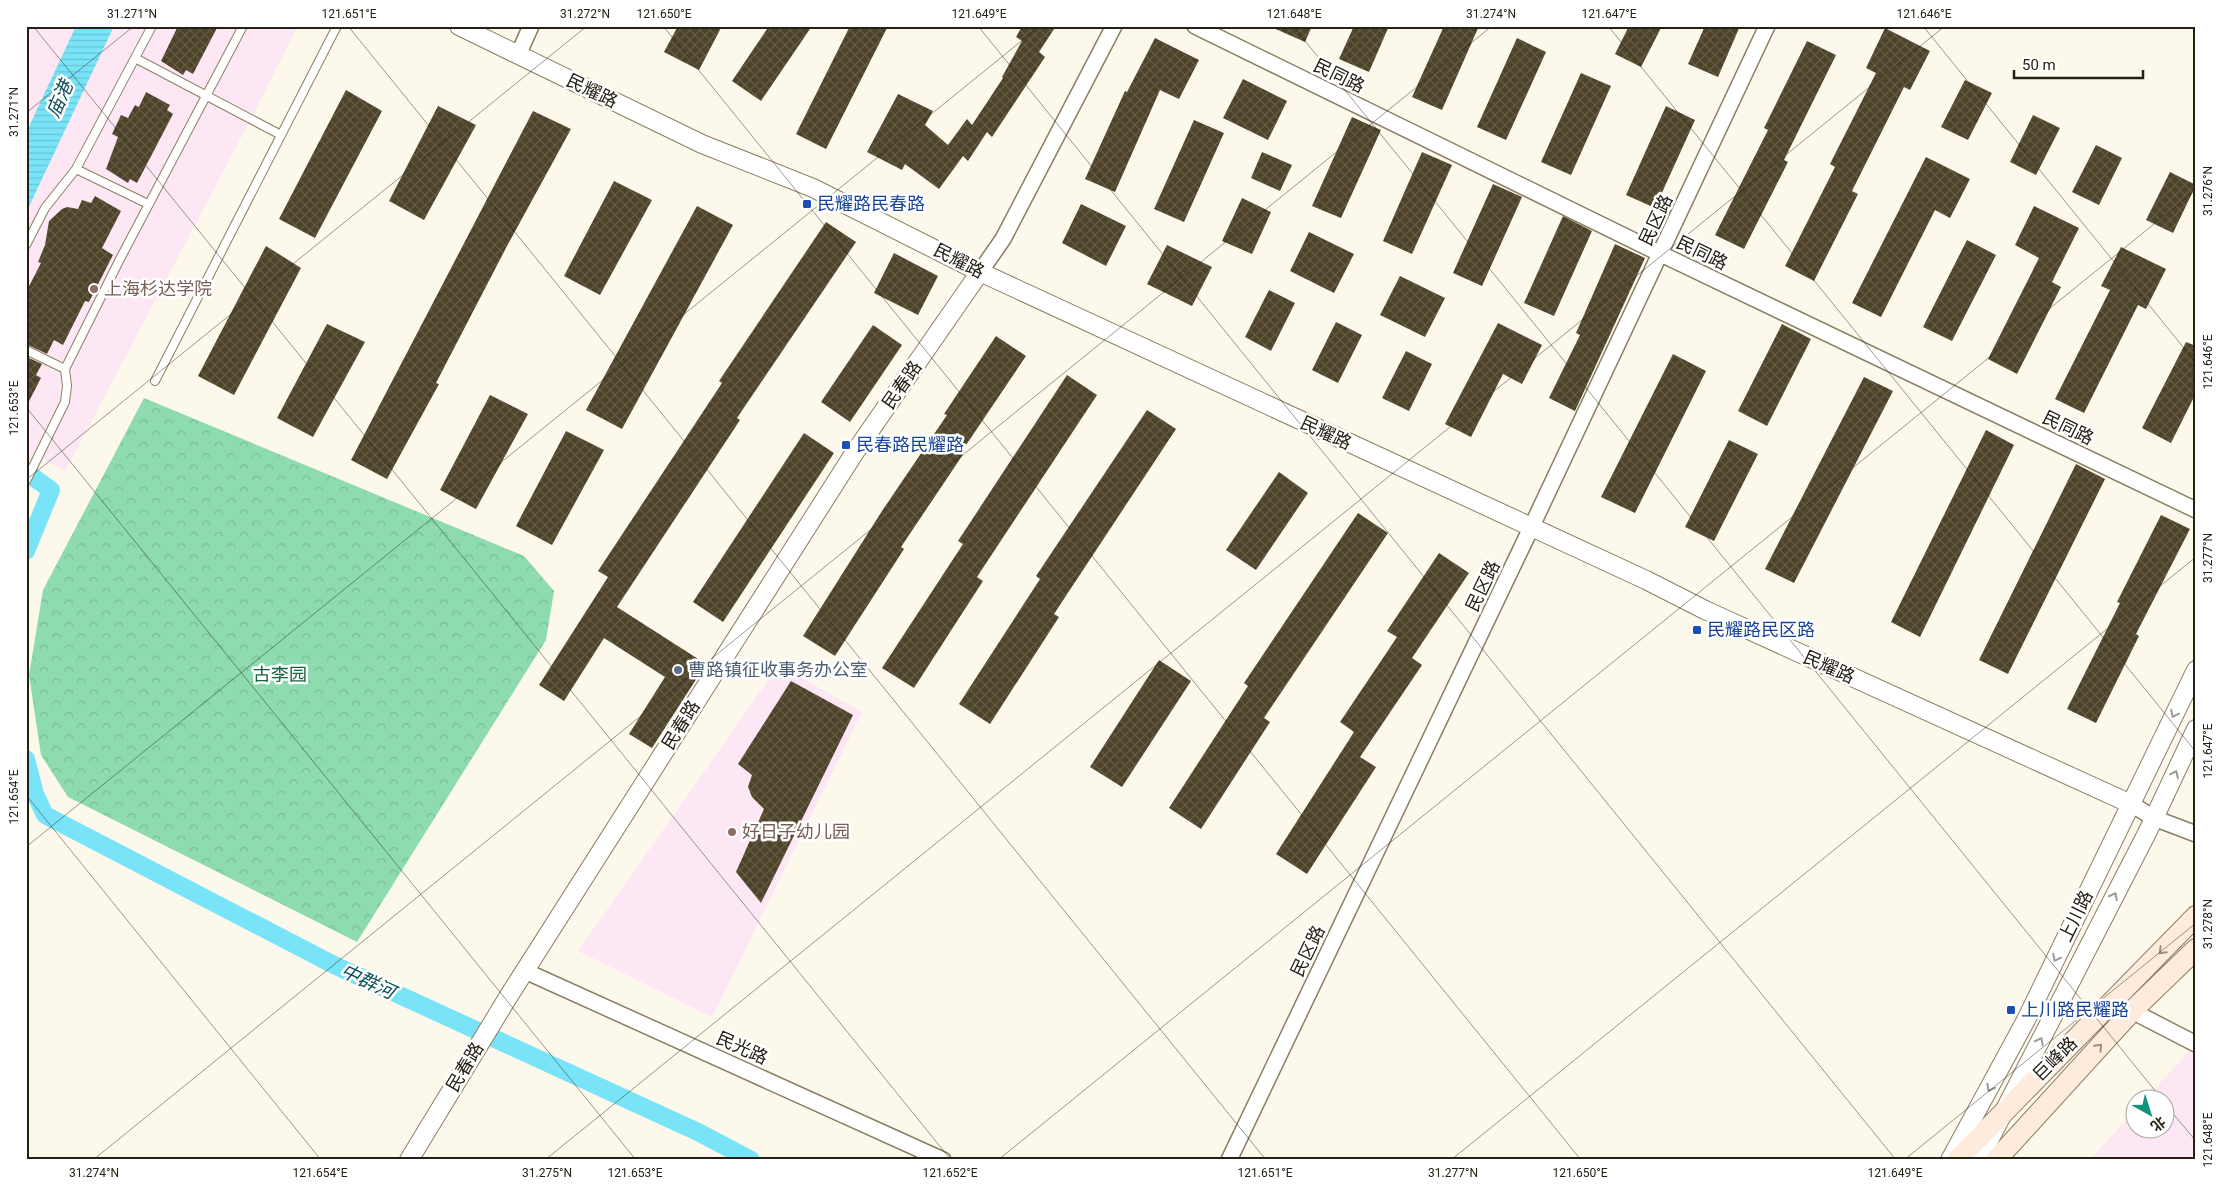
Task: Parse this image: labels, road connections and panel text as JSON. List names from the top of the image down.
{
  "streets": {
    "main road": ["巨峰路"],
    "street": [
      "民同路",
      "民耀路",
      "民区路",
      "民春路",
      "上川路",
      "民光路"
    ]
  },
  "crossings": [
    ["民同路", "民区路"],
    ["民耀路", "民区路"],
    ["民耀路", "民春路"],
    ["民耀路", "上川路"],
    ["民春路", "民光路"],
    ["上川路", "巨峰路"]
  ],
  "water": ["庙港", "中群河"],
  "parks": ["古李园"],
  "places": {
    "transit": [
      "民耀路民春路",
      "民春路民耀路",
      "民耀路民区路",
      "上川路民耀路"
    ],
    "other": ["上海杉达学院", "曹路镇征收事务办公室", "好日子幼儿园"]
  },
  "scale_bar": "50 m",
  "north": "bottom right",
  "coordinates": [
    "31.271°N",
    "121.651°E",
    "31.272°N",
    "121.650°E",
    "121.649°E",
    "121.648°E",
    "31.274°N",
    "121.647°E",
    "121.646°E",
    "31.276°N",
    "121.653°E",
    "31.277°N",
    "121.654°E",
    "31.278°N",
    "31.275°N",
    "121.652°E"
  ]
}
